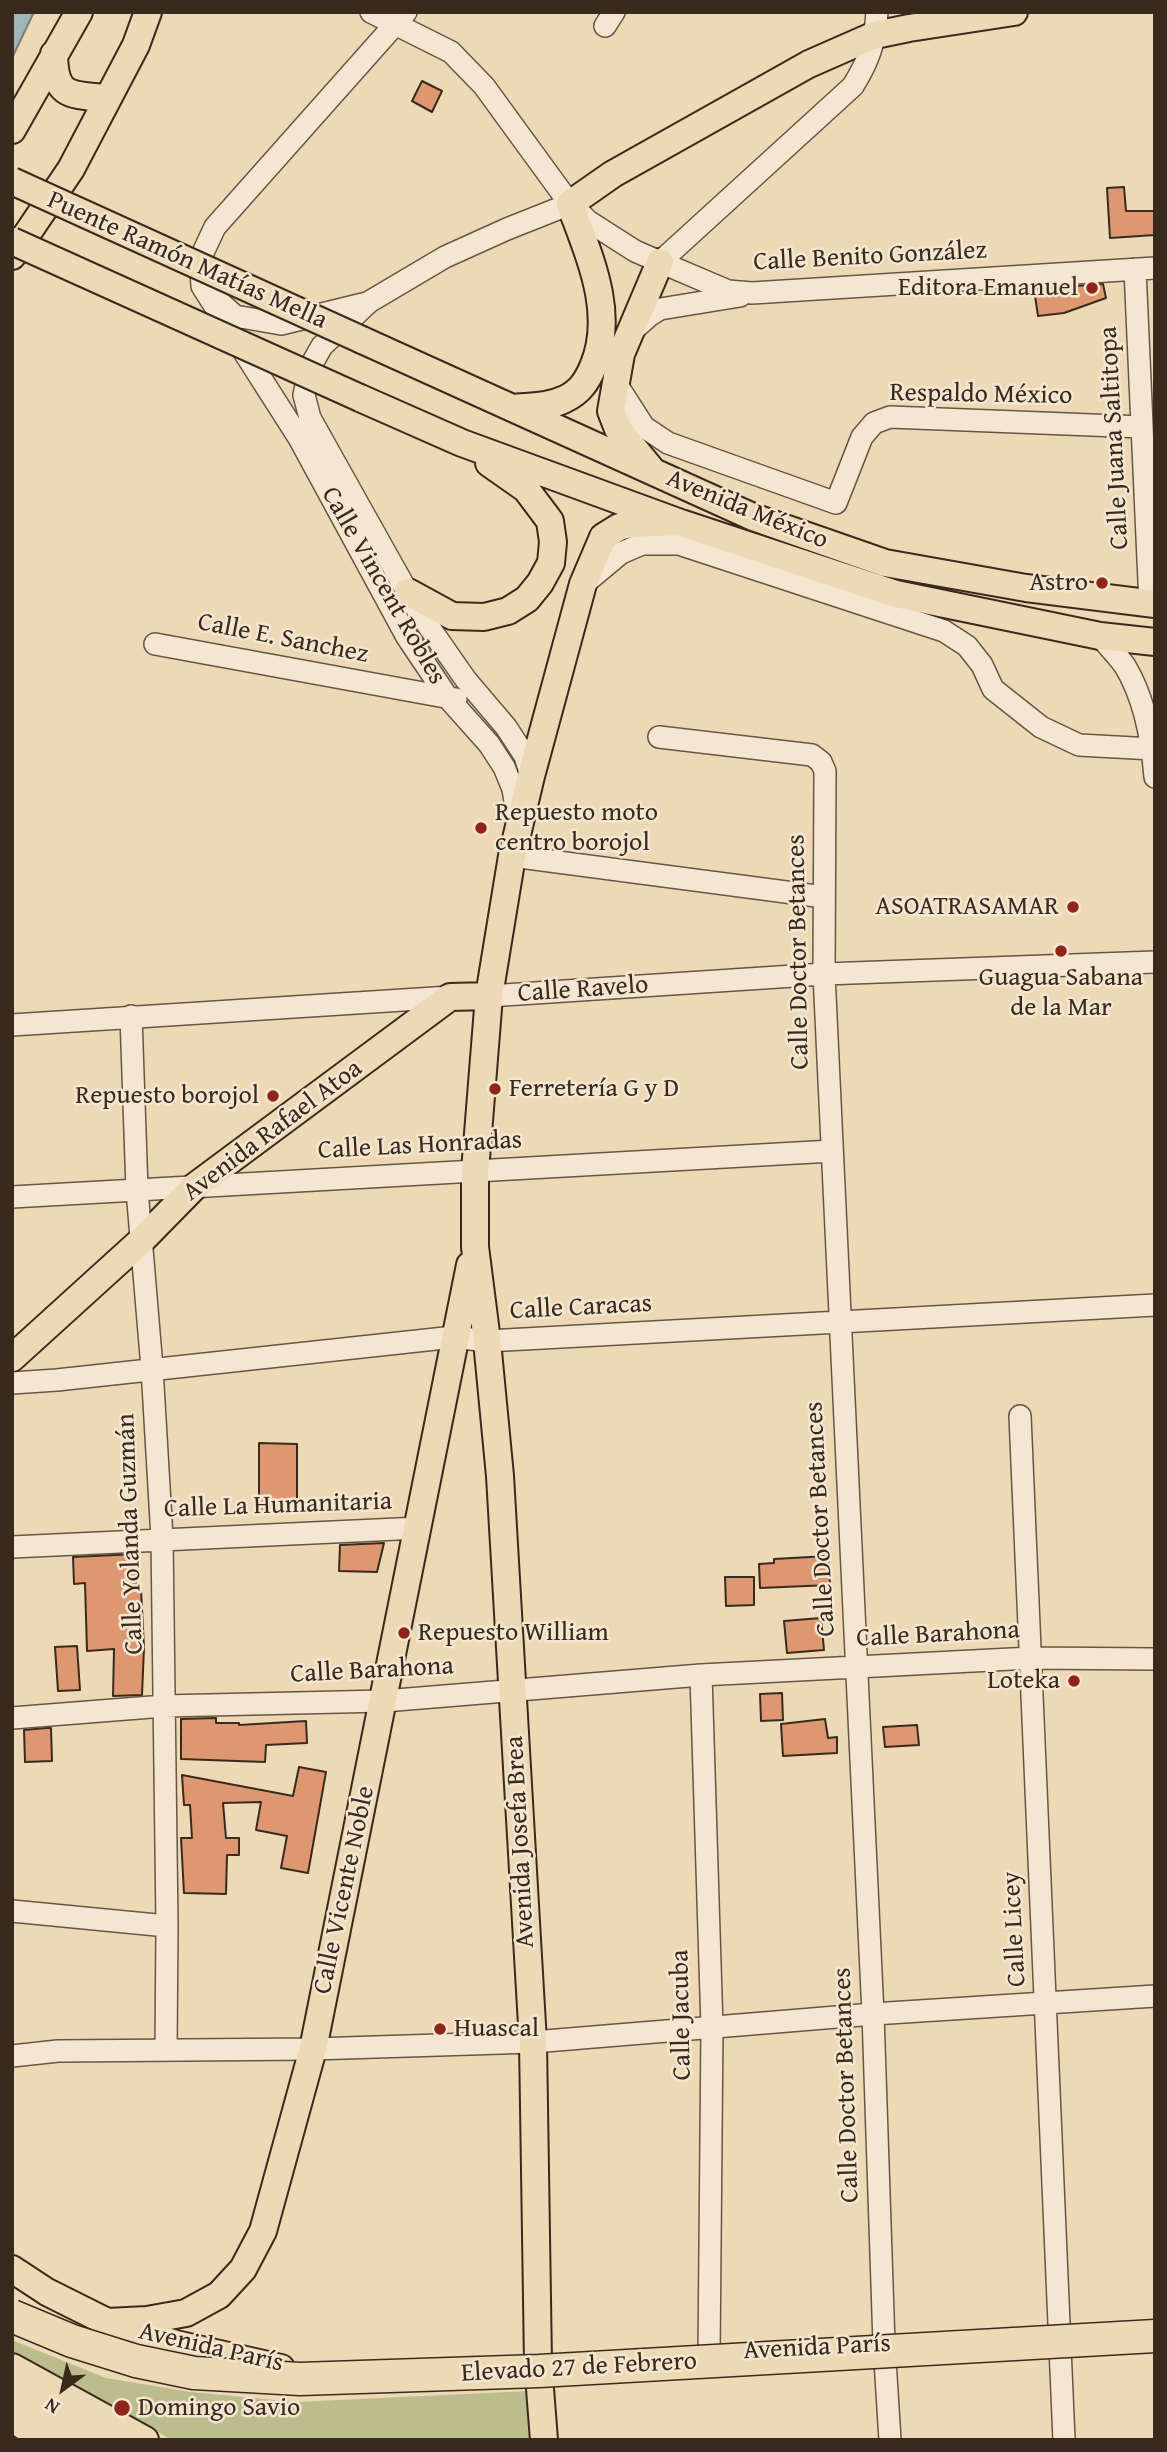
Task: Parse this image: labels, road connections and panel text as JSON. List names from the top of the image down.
{
  "streets": {
    "highway": ["Elevado 27 de Febrero"],
    "main road": [
      "Puente Ramón Matías Mella",
      "Avenida México",
      "Calle Vincent Robles",
      "Calle Ravelo",
      "Avenida Rafael Atoa",
      "Avenida Josefa Brea",
      "Calle Vicente Noble",
      "Avenida París"
    ],
    "street": [
      "Calle Benito González",
      "Respaldo México",
      "Calle Juana Saltitopa",
      "Calle E. Sanchez",
      "Calle Doctor Betances",
      "Calle Las Honradas",
      "Calle Caracas",
      "Calle La Humanitaria",
      "Calle Yolanda Guzmán",
      "Calle Barahona",
      "Calle Licey",
      "Calle Jacuba"
    ]
  },
  "crossings": [
    ["Calle Benito González", "Calle Juana Saltitopa"],
    ["Puente Ramón Matías Mella", "Avenida México"],
    ["Respaldo México", "Calle Juana Saltitopa"],
    ["Calle Juana Saltitopa", "Avenida México"],
    ["Avenida México", "Calle Vincent Robles"],
    ["Calle Vincent Robles", "Calle E. Sanchez"],
    ["Calle Vincent Robles", "Calle Ravelo"],
    ["Calle Vincent Robles", "Calle Las Honradas"],
    ["Calle Vincent Robles", "Avenida Josefa Brea"],
    ["Calle Vincent Robles", "Calle Vicente Noble"],
    ["Calle Doctor Betances", "Calle Ravelo"],
    ["Calle Doctor Betances", "Calle Las Honradas"],
    ["Calle Doctor Betances", "Calle Caracas"],
    ["Calle Doctor Betances", "Calle Barahona"],
    ["Calle Doctor Betances", "Avenida París"],
    ["Calle Ravelo", "Avenida Rafael Atoa"],
    ["Calle Ravelo", "Calle Yolanda Guzmán"],
    ["Avenida Rafael Atoa", "Calle Las Honradas"],
    ["Avenida Rafael Atoa", "Calle Yolanda Guzmán"],
    ["Calle Las Honradas", "Calle Yolanda Guzmán"],
    ["Calle Caracas", "Calle Yolanda Guzmán"],
    ["Calle Caracas", "Avenida Josefa Brea"],
    ["Calle Caracas", "Calle Vicente Noble"],
    ["Calle La Humanitaria", "Calle Yolanda Guzmán"],
    ["Calle La Humanitaria", "Calle Vicente Noble"],
    ["Calle Yolanda Guzmán", "Calle Barahona"],
    ["Calle Barahona", "Avenida Josefa Brea"],
    ["Calle Barahona", "Calle Vicente Noble"],
    ["Calle Barahona", "Calle Licey"],
    ["Calle Barahona", "Calle Jacuba"],
    ["Avenida Josefa Brea", "Calle Vicente Noble"],
    ["Avenida Josefa Brea", "Avenida París"],
    ["Calle Vicente Noble", "Avenida París"],
    ["Calle Licey", "Avenida París"],
    ["Calle Jacuba", "Avenida París"]
  ],
  "places": [
    "Editora Emanuel",
    "Astro",
    "Repuesto moto centro borojol",
    "ASOATRASAMAR",
    "Guagua Sabana de la Mar",
    "Ferretería G y D",
    "Repuesto borojol",
    "Repuesto William",
    "Loteka",
    "Huascal",
    "Domingo Savio"
  ],
  "north": "bottom left"
}
